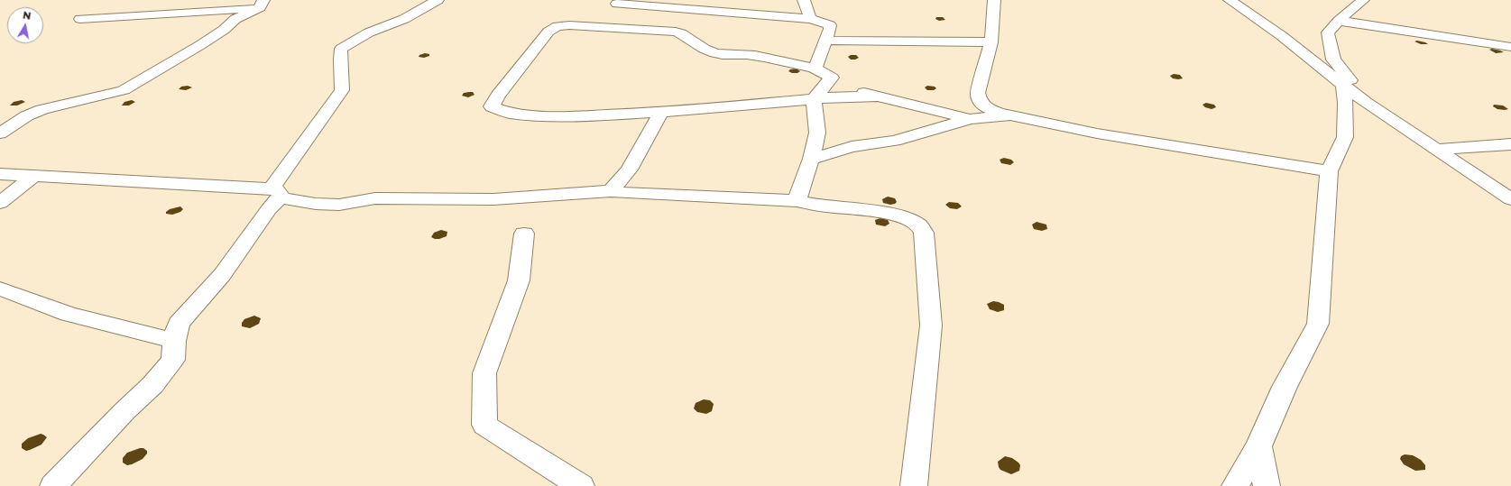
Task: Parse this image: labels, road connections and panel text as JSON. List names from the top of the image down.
{
  "north": "top"
}
